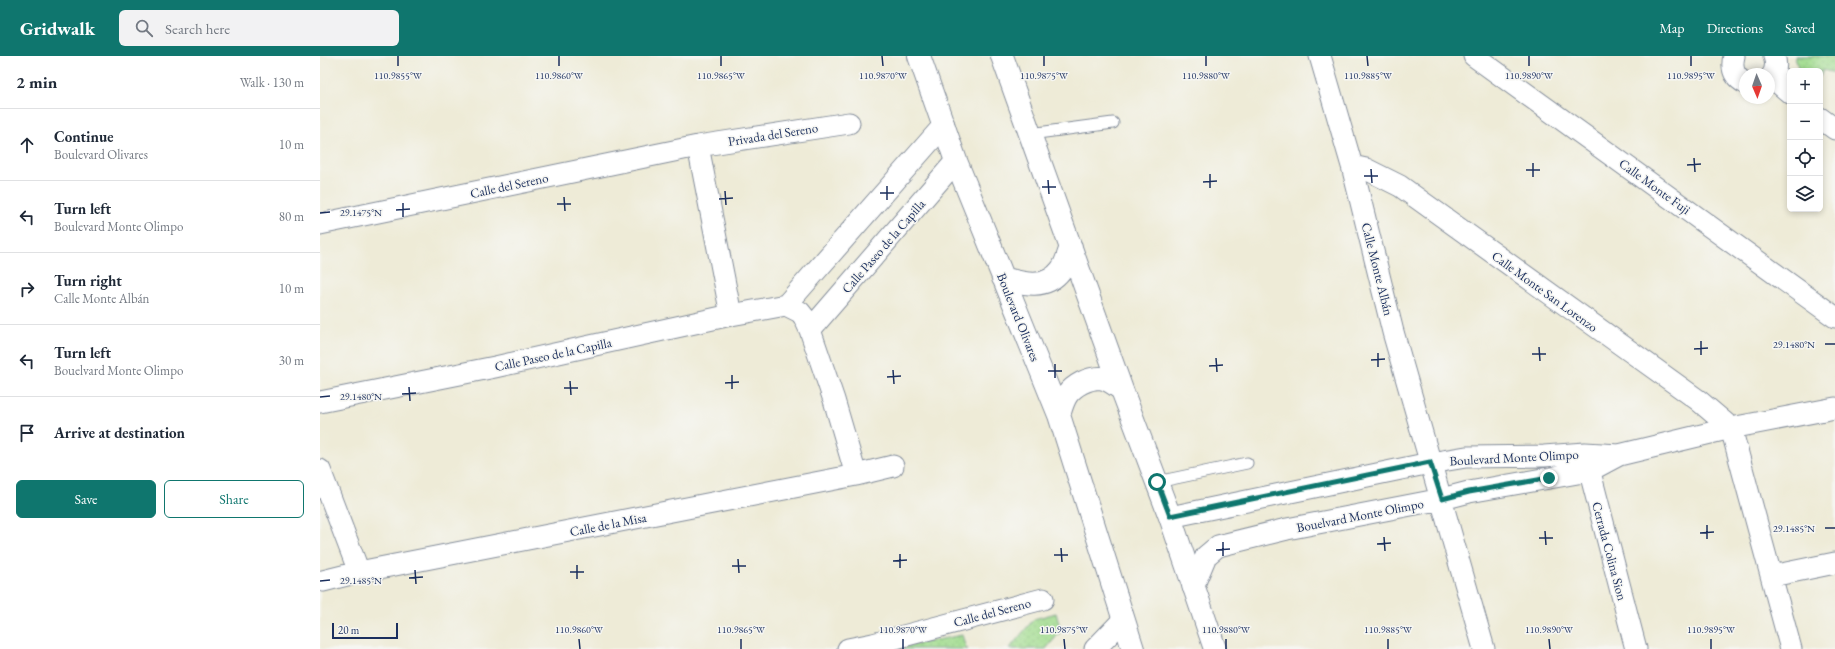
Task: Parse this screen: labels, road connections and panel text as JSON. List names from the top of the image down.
{
  "streets": {
    "street": [
      "Privada del Sereno",
      "Calle del Sereno",
      "Calle Monte Fuji",
      "Calle Paseo de la Capilla",
      "Calle Monte Albán",
      "Calle Monte San Lorenzo",
      "Boulevard Olivares",
      "Boulevard Monte Olimpo",
      "Bouelvard Monte Olimpo",
      "Calle de la Misa",
      "Cerrada Colina Sion"
    ]
  },
  "crossings": [
    ["Privada del Sereno", "Calle del Sereno"],
    ["Calle Paseo de la Capilla", "Boulevard Olivares"],
    ["Calle Monte Albán", "Calle Monte San Lorenzo"],
    ["Calle Monte Albán", "Boulevard Monte Olimpo"],
    ["Calle Monte Albán", "Bouelvard Monte Olimpo"],
    ["Calle Monte San Lorenzo", "Boulevard Monte Olimpo"],
    ["Boulevard Monte Olimpo", "Bouelvard Monte Olimpo"],
    ["Boulevard Monte Olimpo", "Cerrada Colina Sion"],
    ["Bouelvard Monte Olimpo", "Cerrada Colina Sion"]
  ],
  "scale_bar": "20 m",
  "north": "bottom",
  "page": {
    "header": "Gridwalk",
    "search": "Search here",
    "nav": ["Map", "Directions", "Saved"],
    "heading": ["2 min", "Walk · 130 m"],
    "map_buttons": ["+", "−"],
    "list": [
      ["Continue", "Boulevard Olivares", "10 m"],
      ["Turn left", "Boulevard Monte Olimpo", "80 m"],
      ["Turn right", "Calle Monte Albán", "10 m"],
      ["Turn left", "Bouelvard Monte Olimpo", "30 m"],
      "Arrive at destination"
    ],
    "buttons": ["Save", "Share"],
    "scale": "20 m"
  },
  "coordinates": [
    "110.9855°W",
    "110.9860°W",
    "110.9865°W",
    "110.9870°W",
    "110.9875°W",
    "110.9880°W",
    "110.9885°W",
    "110.9890°W",
    "110.9895°W",
    "29.1475°N",
    "29.1480°N",
    "29.1485°N"
  ]
}
